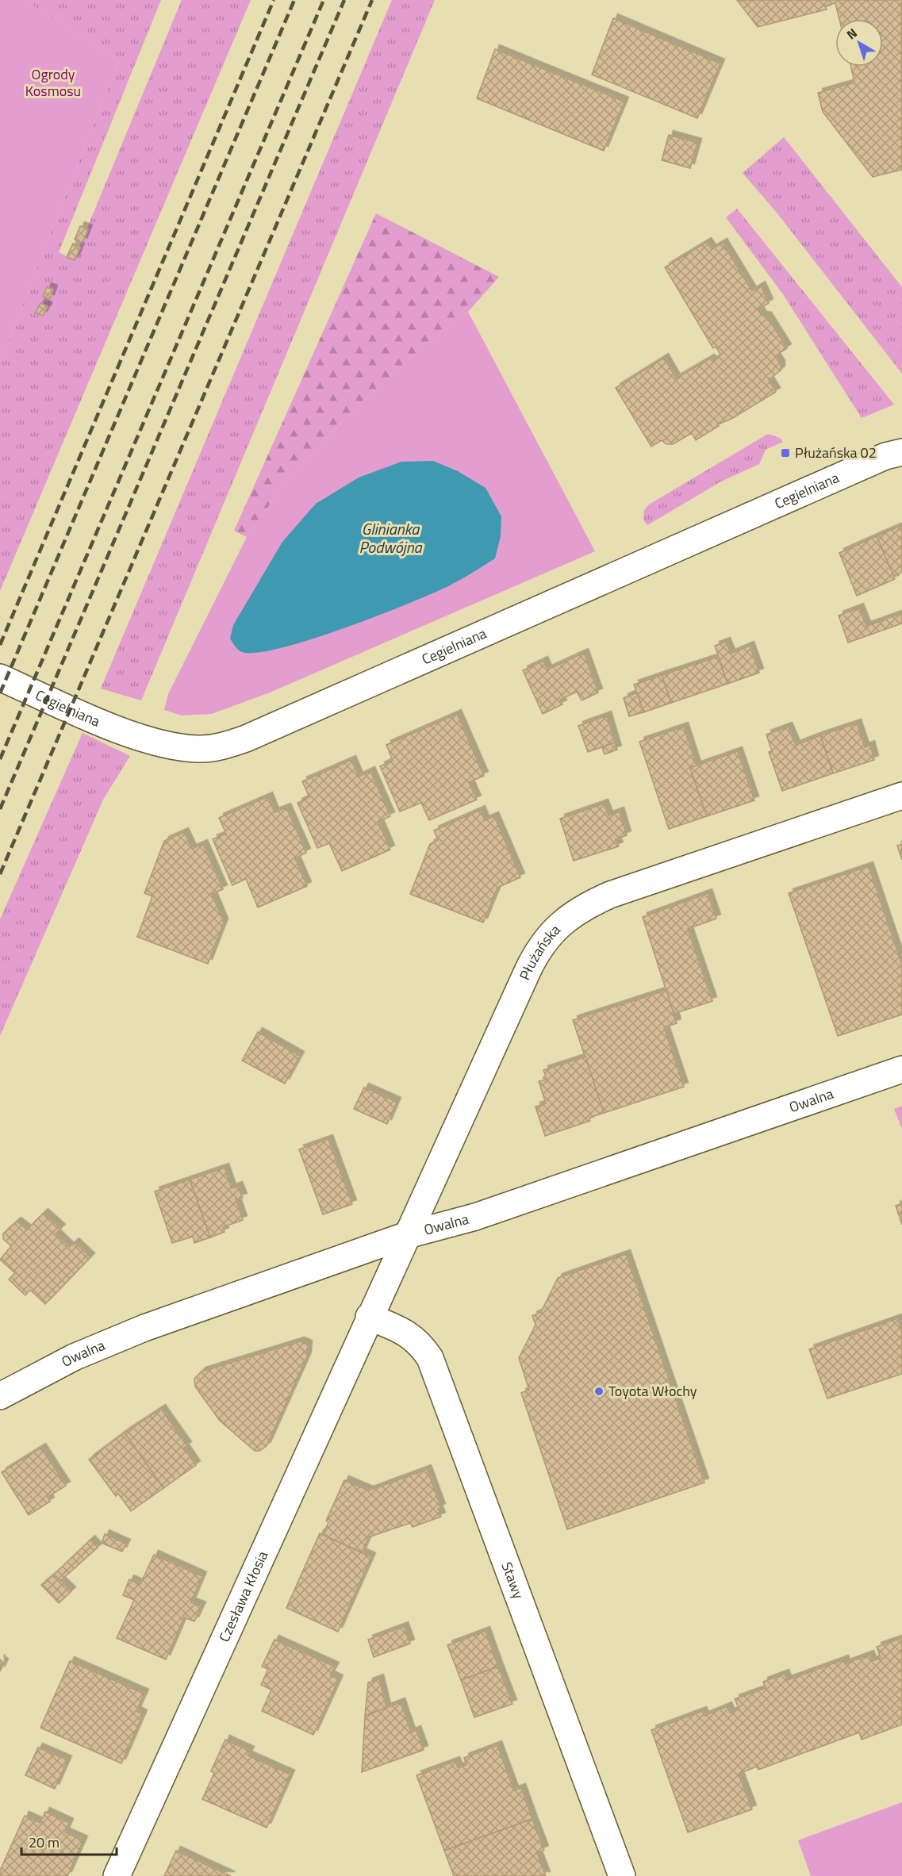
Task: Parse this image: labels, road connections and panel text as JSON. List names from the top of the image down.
{
  "streets": {
    "street": [
      "Cegielniana",
      "Płużańska",
      "Owalna",
      "Stawy",
      "Czesława Kłosia"
    ]
  },
  "crossings": [
    ["Płużańska", "Owalna"],
    ["Płużańska", "Stawy"],
    ["Płużańska", "Czesława Kłosia"],
    ["Stawy", "Czesława Kłosia"]
  ],
  "water": ["Glinianka Podwójna"],
  "parks": ["Ogrody Kosmosu"],
  "places": {
    "transit": ["Płużańska 02"],
    "other": ["Toyota Włochy"]
  },
  "scale_bar": "20 m",
  "north": "top left"
}
